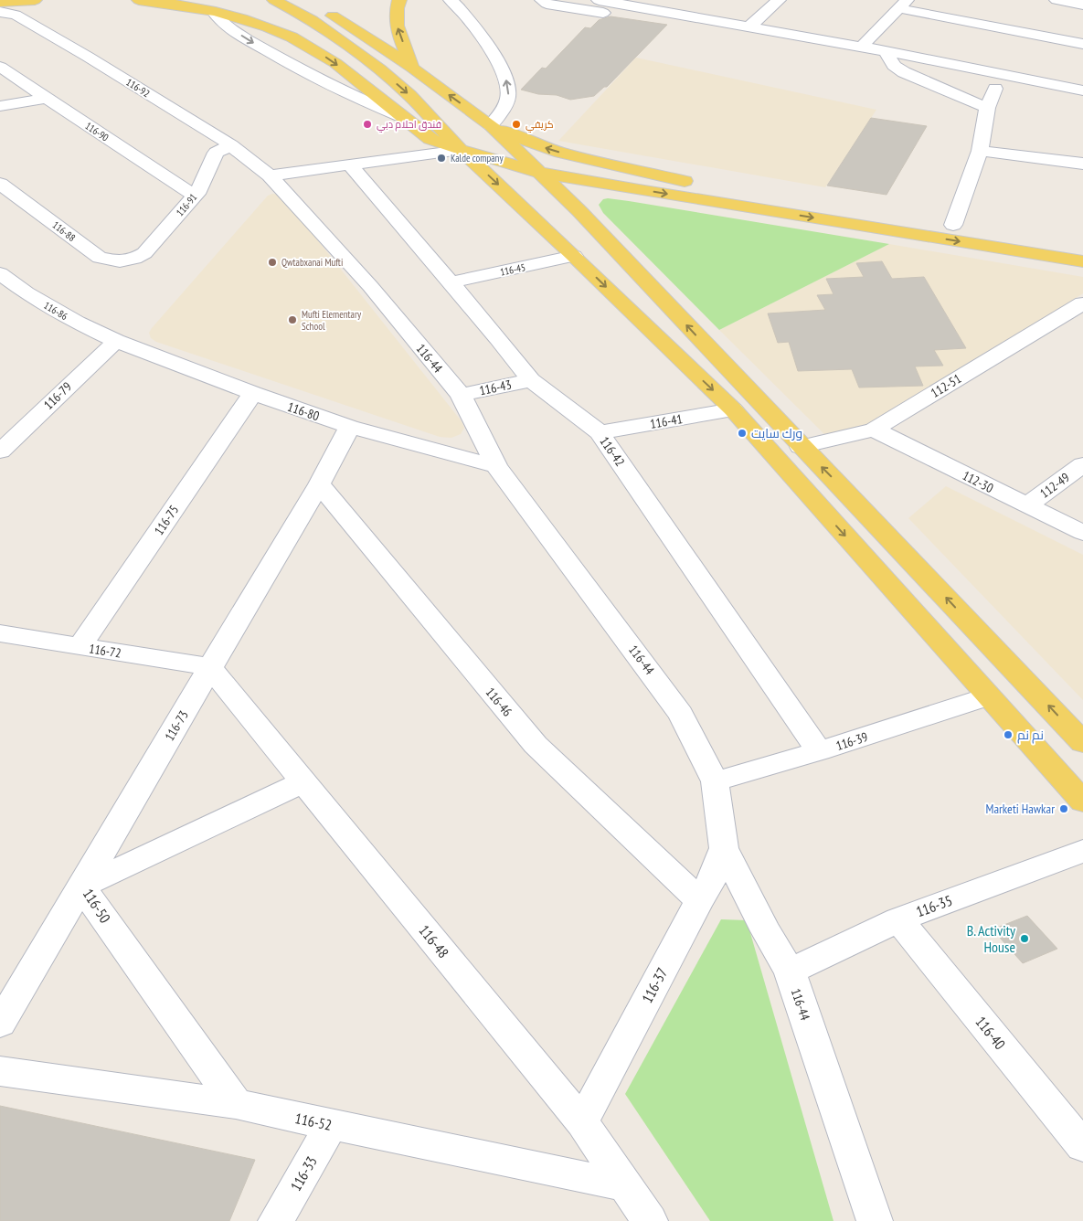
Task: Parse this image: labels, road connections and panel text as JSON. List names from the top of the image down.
{
  "streets": {
    "street": [
      "116-92",
      "116-90",
      "116-91",
      "116-88",
      "116-45",
      "116-86",
      "116-44",
      "112-51",
      "116-43",
      "116-79",
      "116-80",
      "116-41",
      "116-42",
      "112-30",
      "112-49",
      "116-75",
      "116-72",
      "116-46",
      "116-73",
      "116-39",
      "116-50",
      "116-35",
      "116-48",
      "116-37",
      "116-40",
      "116-52",
      "116-33"
    ]
  },
  "crossings": [
    ["116-92", "116-91"],
    ["116-92", "116-44"],
    ["116-90", "116-91"],
    ["116-91", "116-88"],
    ["116-45", "116-42"],
    ["116-86", "116-79"],
    ["116-86", "116-80"],
    ["116-44", "116-43"],
    ["116-44", "116-80"],
    ["116-44", "116-39"],
    ["116-44", "116-35"],
    ["116-44", "116-37"],
    ["112-51", "112-30"],
    ["116-43", "116-42"],
    ["116-79", "116-80"],
    ["116-80", "116-75"],
    ["116-80", "116-73"],
    ["116-41", "116-42"],
    ["116-42", "116-39"],
    ["112-30", "112-49"],
    ["116-75", "116-72"],
    ["116-72", "116-73"],
    ["116-72", "116-48"],
    ["116-46", "116-73"],
    ["116-46", "116-37"],
    ["116-73", "116-50"],
    ["116-73", "116-48"],
    ["116-50", "116-48"],
    ["116-50", "116-52"],
    ["116-35", "116-40"],
    ["116-48", "116-37"],
    ["116-48", "116-52"],
    ["116-52", "116-33"]
  ],
  "places": [
    "فندق احلام دبي",
    "كريفي",
    "Kalde company",
    "Qwtabxanai Mufti",
    "Mufti Elementary School",
    "ورك سايت",
    "نم نم",
    "Marketi Hawkar",
    "B. Activity House"
  ]
}
